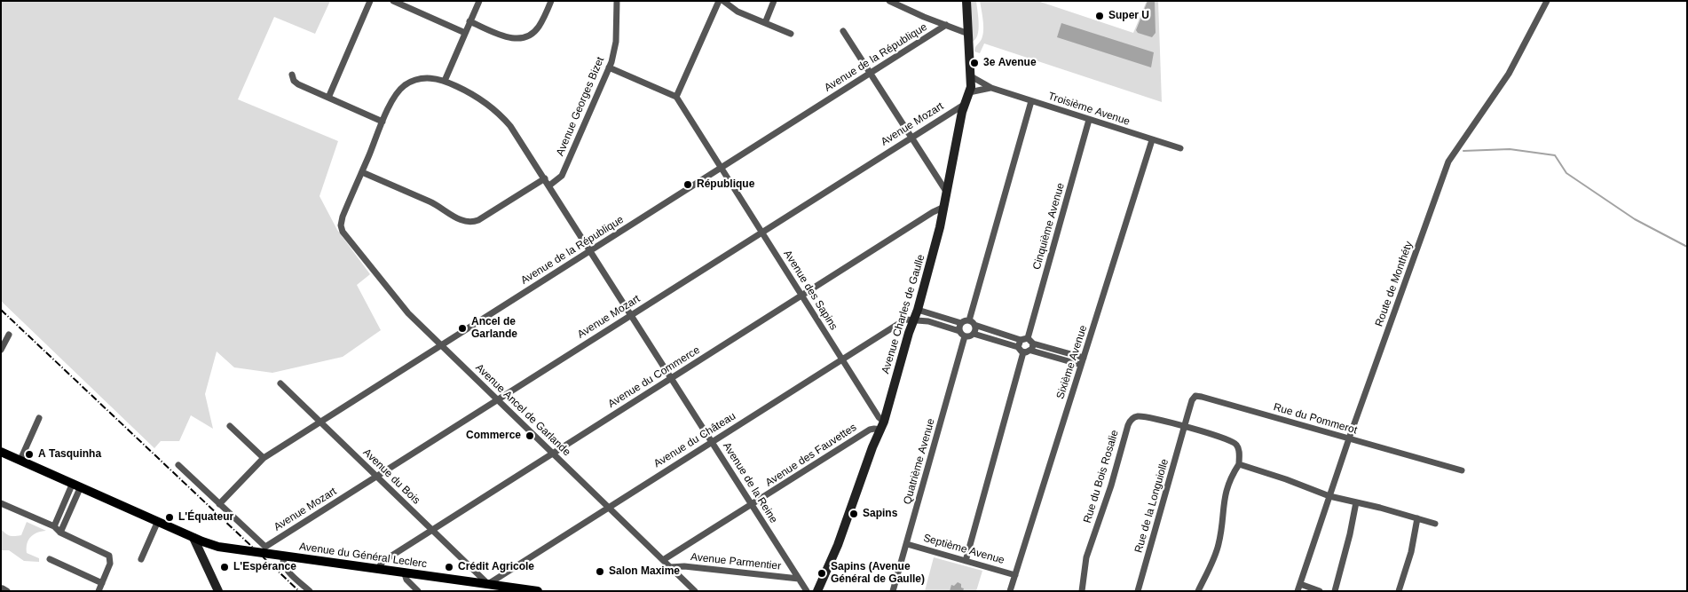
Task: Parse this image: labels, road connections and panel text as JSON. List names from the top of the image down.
{
  "streets": {
    "main road": ["Avenue Charles de Gaulle", "Avenue du Général Leclerc"],
    "street": [
      "Avenue de la République",
      "Avenue Georges Bizet",
      "Troisième Avenue",
      "Avenue Mozart",
      "Cinquième Avenue",
      "Route de Monthéty",
      "Avenue des Sapins",
      "Sixième Avenue",
      "Avenue du Commerce",
      "Avenue Ancel de Garlande",
      "Rue du Pommerot",
      "Avenue du Château",
      "Avenue des Fauvettes",
      "Quatrième Avenue",
      "Avenue du Bois",
      "Rue du Bois Rosalie",
      "Avenue de la Reine",
      "Rue de la Longuiolle",
      "Septième Avenue",
      "Avenue Parmentier"
    ]
  },
  "crossings": [
    ["Avenue de la République", "Avenue des Sapins"],
    ["Avenue de la République", "Avenue Ancel de Garlande"],
    ["Avenue de la République", "Avenue du Bois"],
    ["Avenue de la République", "Avenue de la Reine"],
    ["Avenue Georges Bizet", "Avenue de la Reine"],
    ["Troisième Avenue", "Cinquième Avenue"],
    ["Troisième Avenue", "Avenue Charles de Gaulle"],
    ["Troisième Avenue", "Sixième Avenue"],
    ["Avenue Mozart", "Avenue des Sapins"],
    ["Avenue Mozart", "Avenue Charles de Gaulle"],
    ["Avenue Mozart", "Avenue Ancel de Garlande"],
    ["Avenue Mozart", "Avenue du Bois"],
    ["Avenue Mozart", "Avenue de la Reine"],
    ["Avenue Mozart", "Avenue du Général Leclerc"],
    ["Route de Monthéty", "Rue du Pommerot"],
    ["Avenue des Sapins", "Avenue Charles de Gaulle"],
    ["Avenue des Sapins", "Avenue du Commerce"],
    ["Avenue des Sapins", "Avenue du Château"],
    ["Avenue des Sapins", "Avenue des Fauvettes"],
    ["Avenue Charles de Gaulle", "Avenue du Commerce"],
    ["Avenue Charles de Gaulle", "Avenue du Château"],
    ["Avenue Charles de Gaulle", "Avenue des Fauvettes"],
    ["Sixième Avenue", "Septième Avenue"],
    ["Avenue du Commerce", "Avenue Ancel de Garlande"],
    ["Avenue du Commerce", "Avenue du Bois"],
    ["Avenue du Commerce", "Avenue de la Reine"],
    ["Avenue du Commerce", "Avenue du Général Leclerc"],
    ["Avenue Ancel de Garlande", "Avenue du Château"],
    ["Avenue Ancel de Garlande", "Avenue des Fauvettes"],
    ["Avenue Ancel de Garlande", "Avenue de la Reine"],
    ["Avenue Ancel de Garlande", "Avenue Parmentier"],
    ["Rue du Pommerot", "Rue du Bois Rosalie"],
    ["Rue du Pommerot", "Rue de la Longuiolle"],
    ["Avenue du Château", "Avenue du Bois"],
    ["Avenue du Château", "Avenue de la Reine"],
    ["Avenue du Château", "Avenue du Général Leclerc"],
    ["Avenue des Fauvettes", "Avenue de la Reine"],
    ["Quatrième Avenue", "Septième Avenue"],
    ["Avenue du Bois", "Avenue du Général Leclerc"],
    ["Rue du Bois Rosalie", "Rue de la Longuiolle"],
    ["Avenue de la Reine", "Avenue Parmentier"]
  ],
  "places": [
    "Super U",
    "3e Avenue",
    "République",
    "Ancel de Garlande",
    "Commerce",
    "A Tasquinha",
    "Sapins",
    "L'Équateur",
    "L'Espérance",
    "Crédit Agricole",
    "Salon Maxime",
    "Sapins (Avenue Général de Gaulle)"
  ]
}
